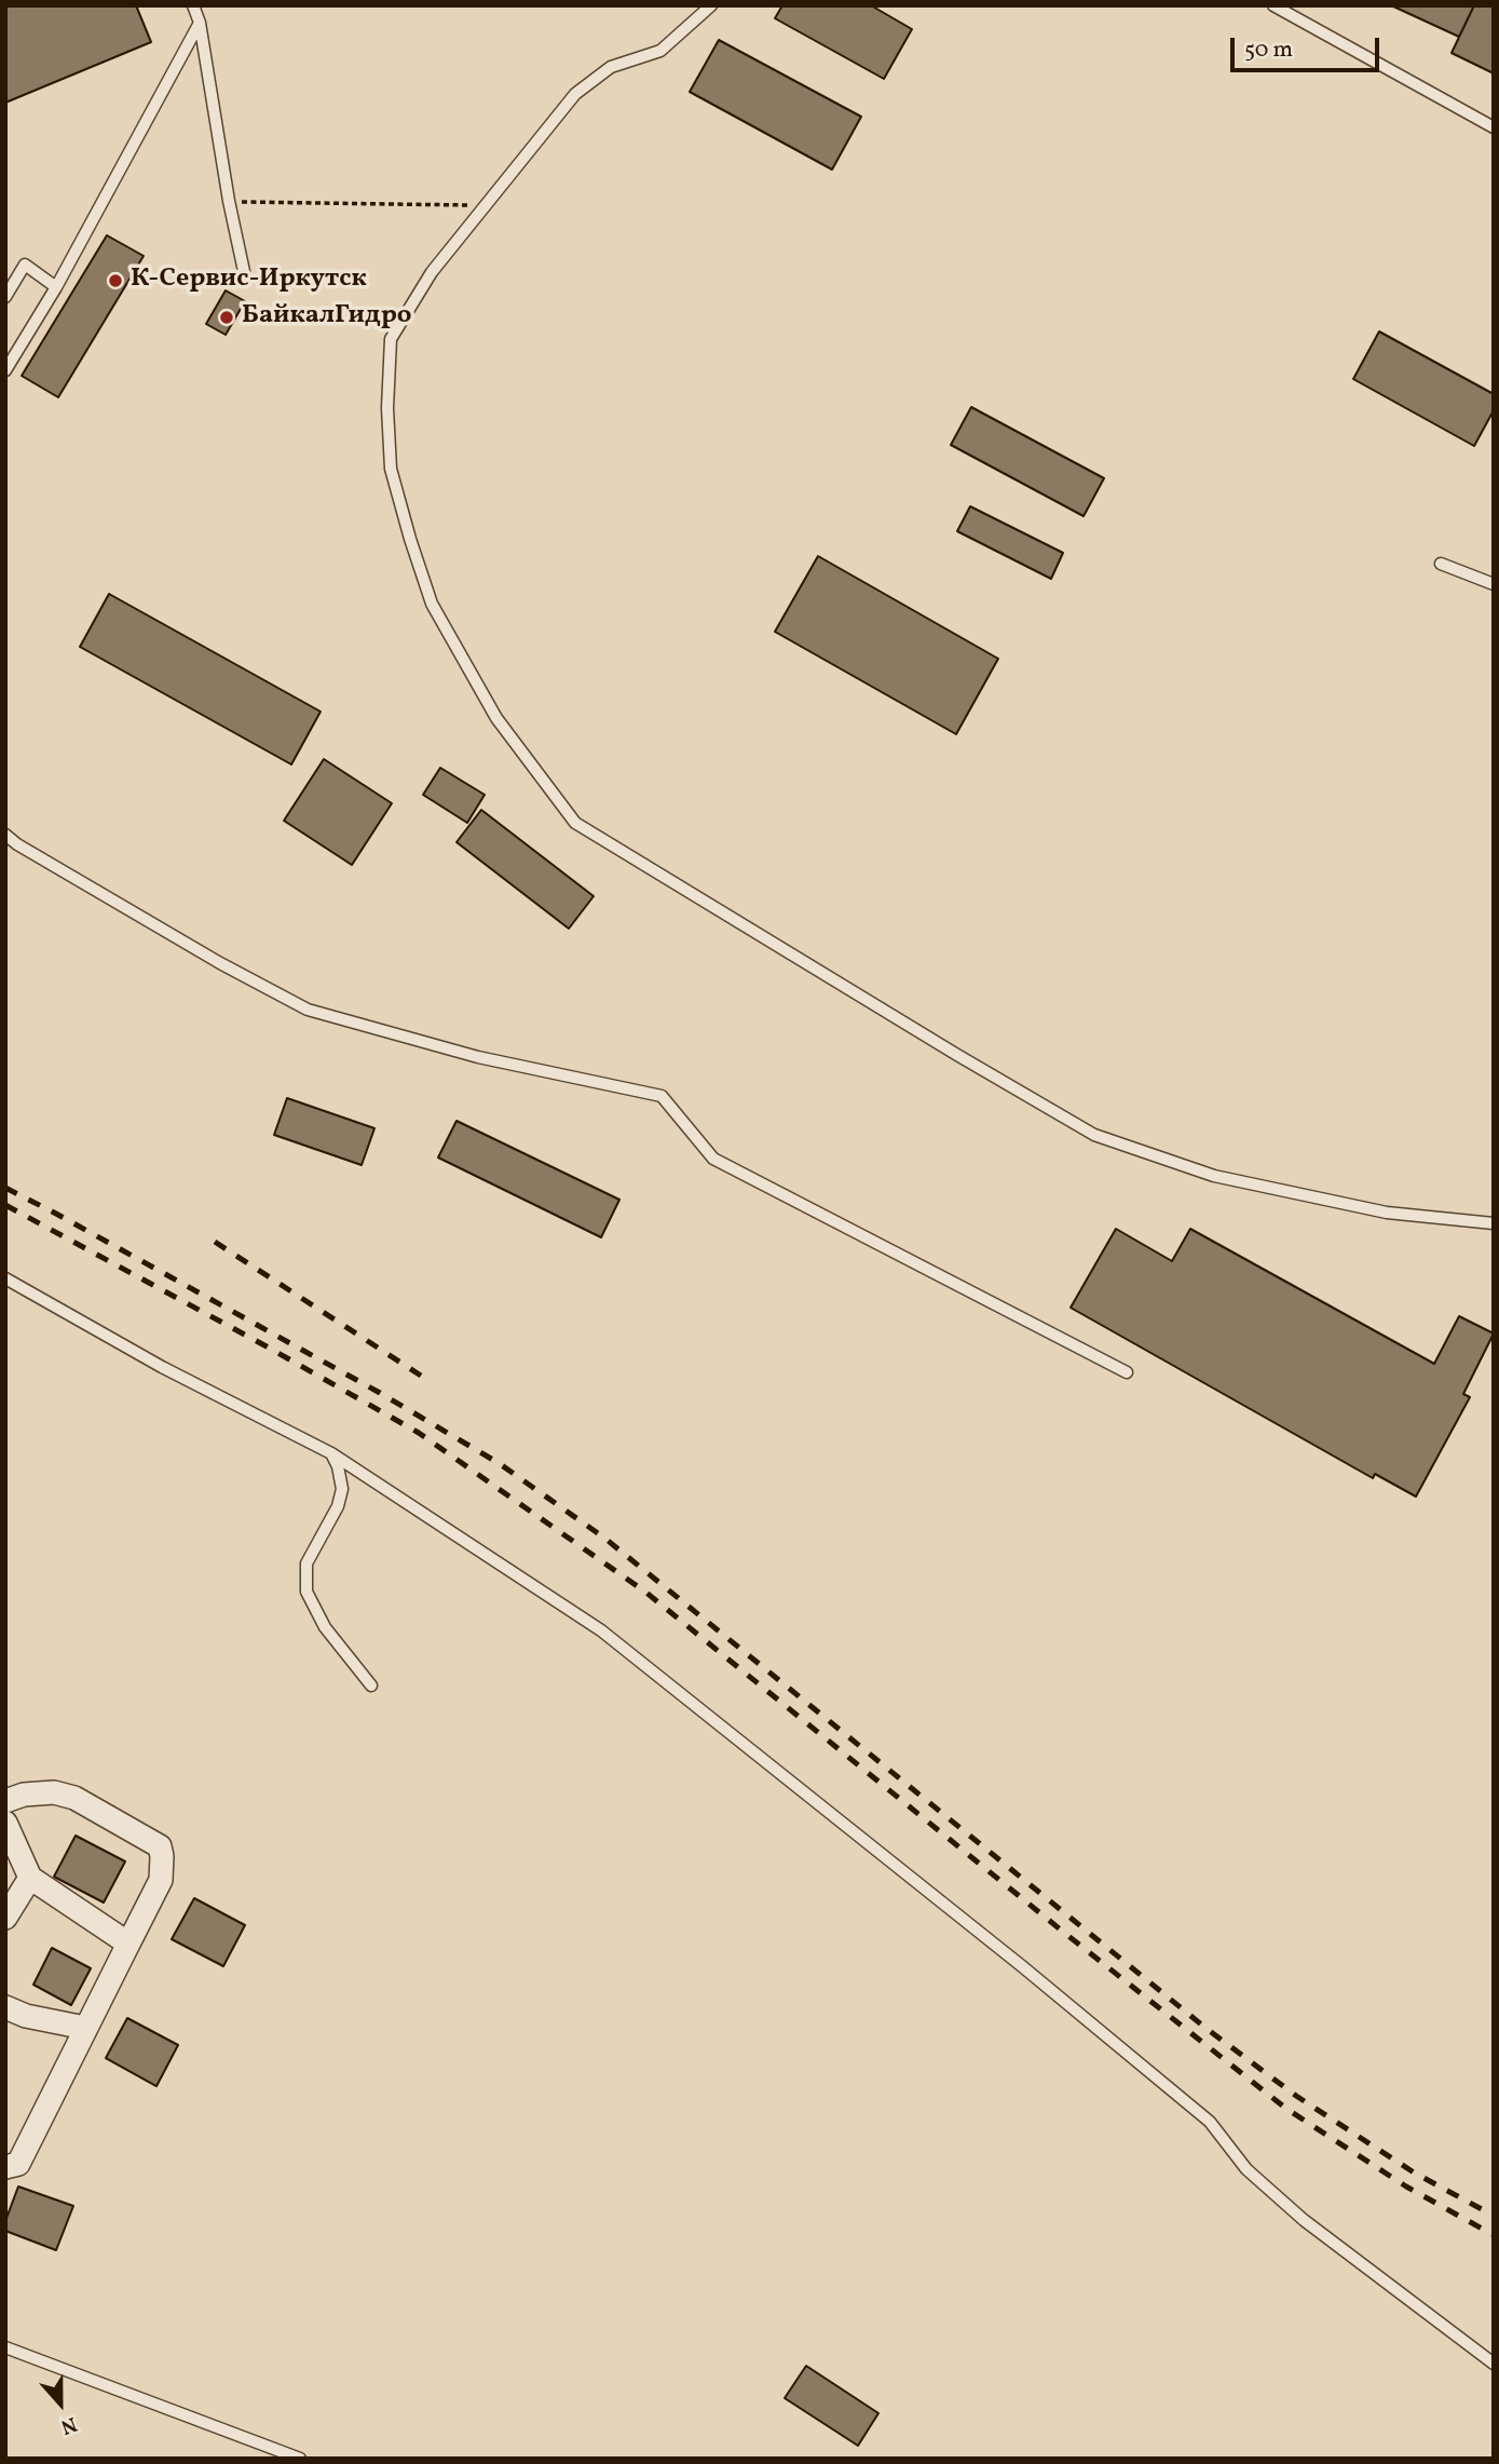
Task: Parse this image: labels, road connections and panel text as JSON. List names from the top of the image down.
{
  "places": ["К-Сервис-Иркутск", "БайкалГидро"],
  "scale_bar": "50 m",
  "north": "bottom"
}
